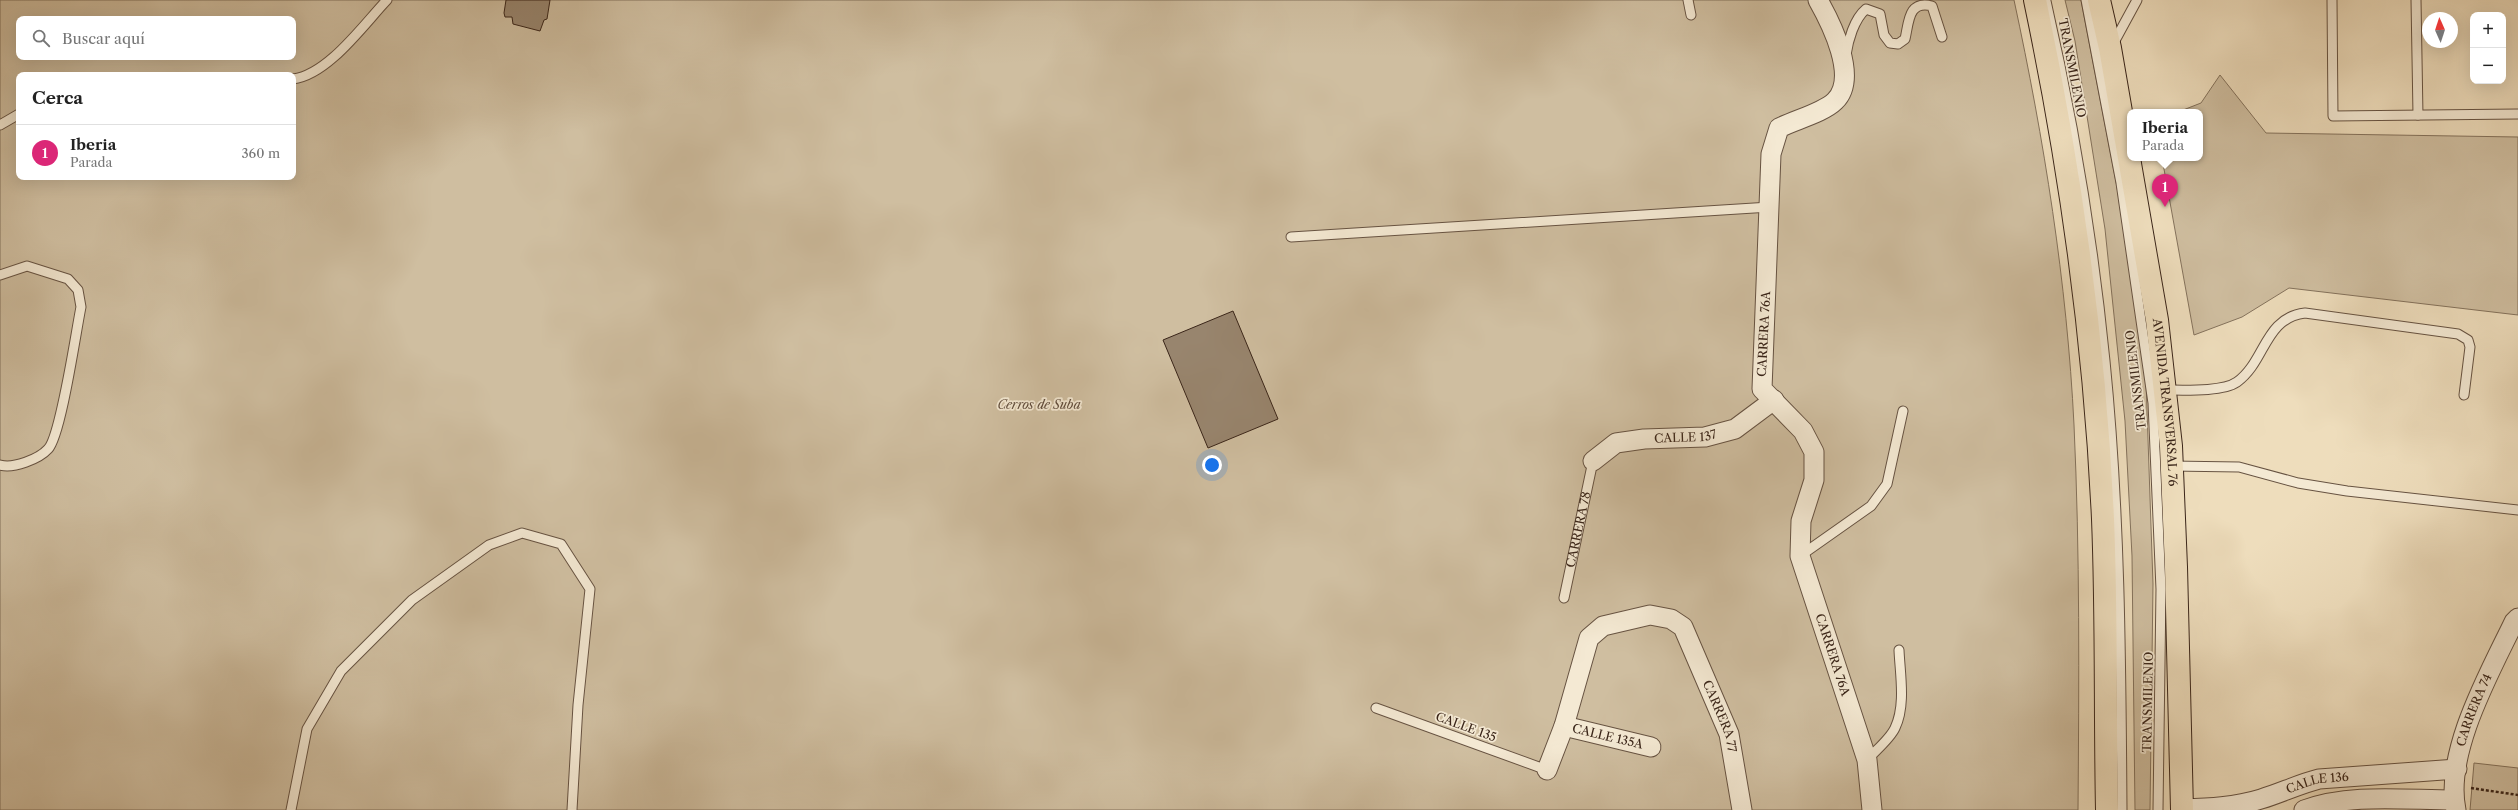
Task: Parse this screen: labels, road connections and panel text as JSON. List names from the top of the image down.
{
  "streets": {
    "main road": ["AVENIDA TRANSVERSAL 76"],
    "street": [
      "CARRERA 76A",
      "CALLE 137",
      "CARRERA 74",
      "CARRERA 77",
      "CALLE 135A",
      "CALLE 136"
    ],
    "lane": ["TRANSMILENIO", "CARRERA 78", "CALLE 135"]
  },
  "crossings": [
    ["CARRERA 76A", "CALLE 137"],
    ["AVENIDA TRANSVERSAL 76", "CALLE 136"],
    ["CALLE 137", "CARRERA 78"],
    ["CARRERA 74", "CALLE 136"],
    ["CARRERA 77", "CALLE 135A"]
  ],
  "parks": ["Cerros de Suba"],
  "north": "top",
  "page": {
    "map_buttons": ["+", "−"],
    "search": "Buscar aquí",
    "heading": "Cerca",
    "popup": ["Iberia", "Parada"],
    "list": [
      {
        "mark": "1",
        "name": "Iberia",
        "note": "Parada",
        "value": "360 m"
      }
    ],
    "pins": "1"
  }
}
